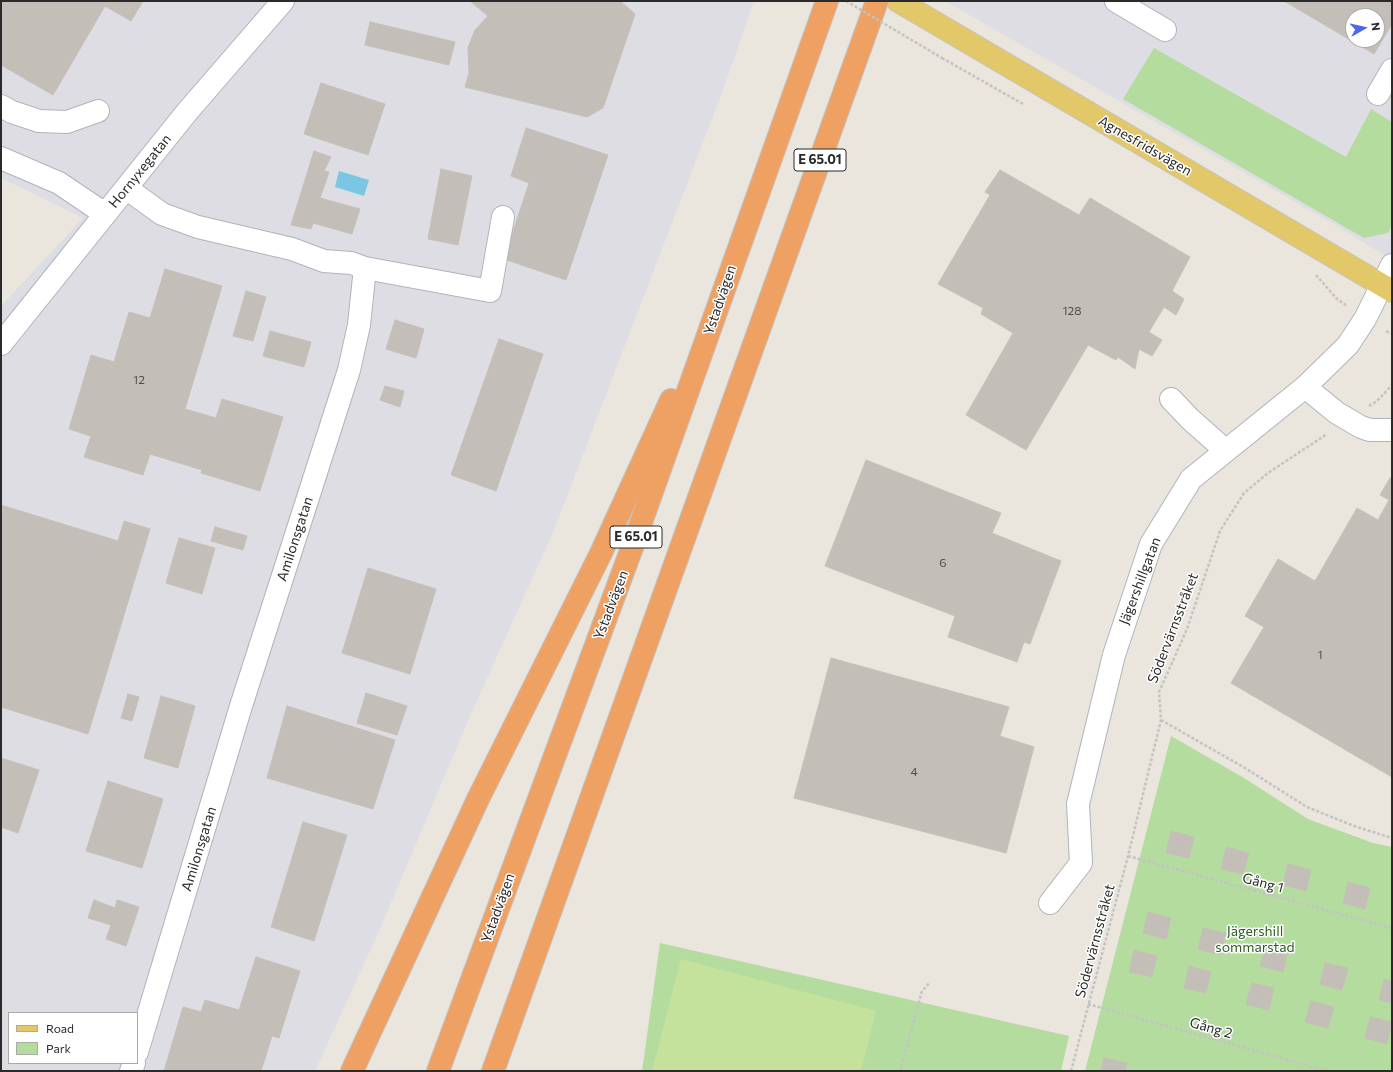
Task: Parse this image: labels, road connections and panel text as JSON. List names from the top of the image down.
{
  "streets": {
    "highway": ["E 65.01", "Ystadvägen"],
    "main road": ["Agnesfridsvägen"],
    "street": ["Hornyxegatan", "Amilonsgatan", "Jägershillgatan"],
    "path": ["Södervärnsstråket", "Gång 1", "Gång 2"]
  },
  "crossings": [
    ["Agnesfridsvägen", "Jägershillgatan"],
    ["Södervärnsstråket", "Gång 1"],
    ["Södervärnsstråket", "Gång 2"]
  ],
  "parks": ["Jägershill sommarstad"],
  "house_numbers": [
    "128",
    "12",
    "6",
    "1",
    "4"
  ],
  "legend": ["Road", "Park"],
  "north": "right"
}
